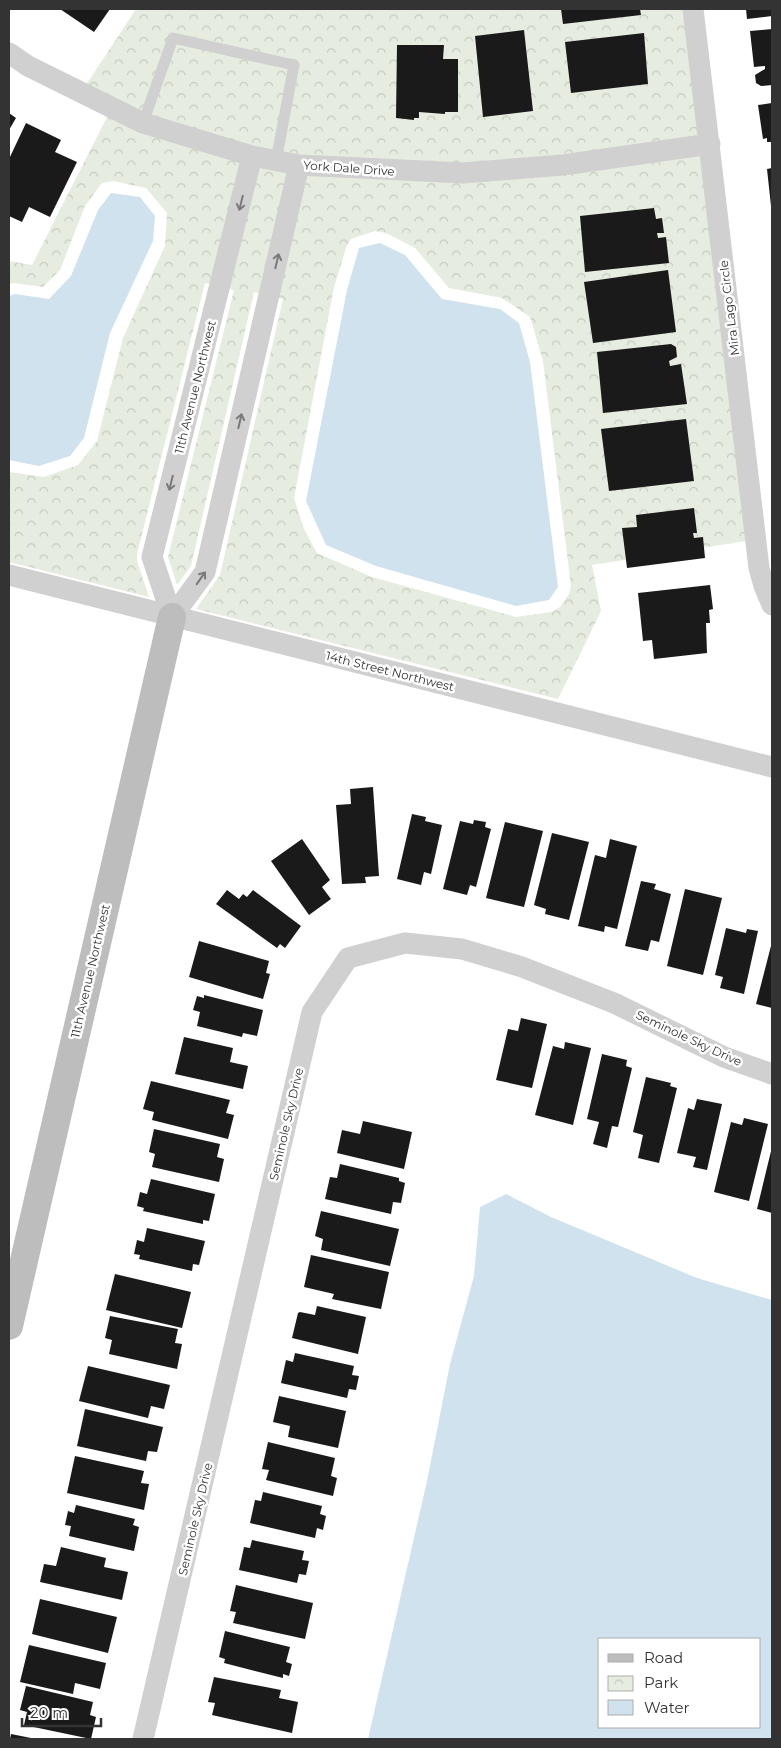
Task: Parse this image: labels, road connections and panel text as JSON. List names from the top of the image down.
{
  "streets": {
    "street": [
      "York Dale Drive",
      "Mira Lago Circle",
      "11th Avenue Northwest",
      "14th Street Northwest",
      "Seminole Sky Drive"
    ]
  },
  "crossings": [
    ["York Dale Drive", "Mira Lago Circle"],
    ["York Dale Drive", "11th Avenue Northwest"],
    ["11th Avenue Northwest", "14th Street Northwest"]
  ],
  "legend": ["Road", "Park", "Water"],
  "scale_bar": "20 m"
}
